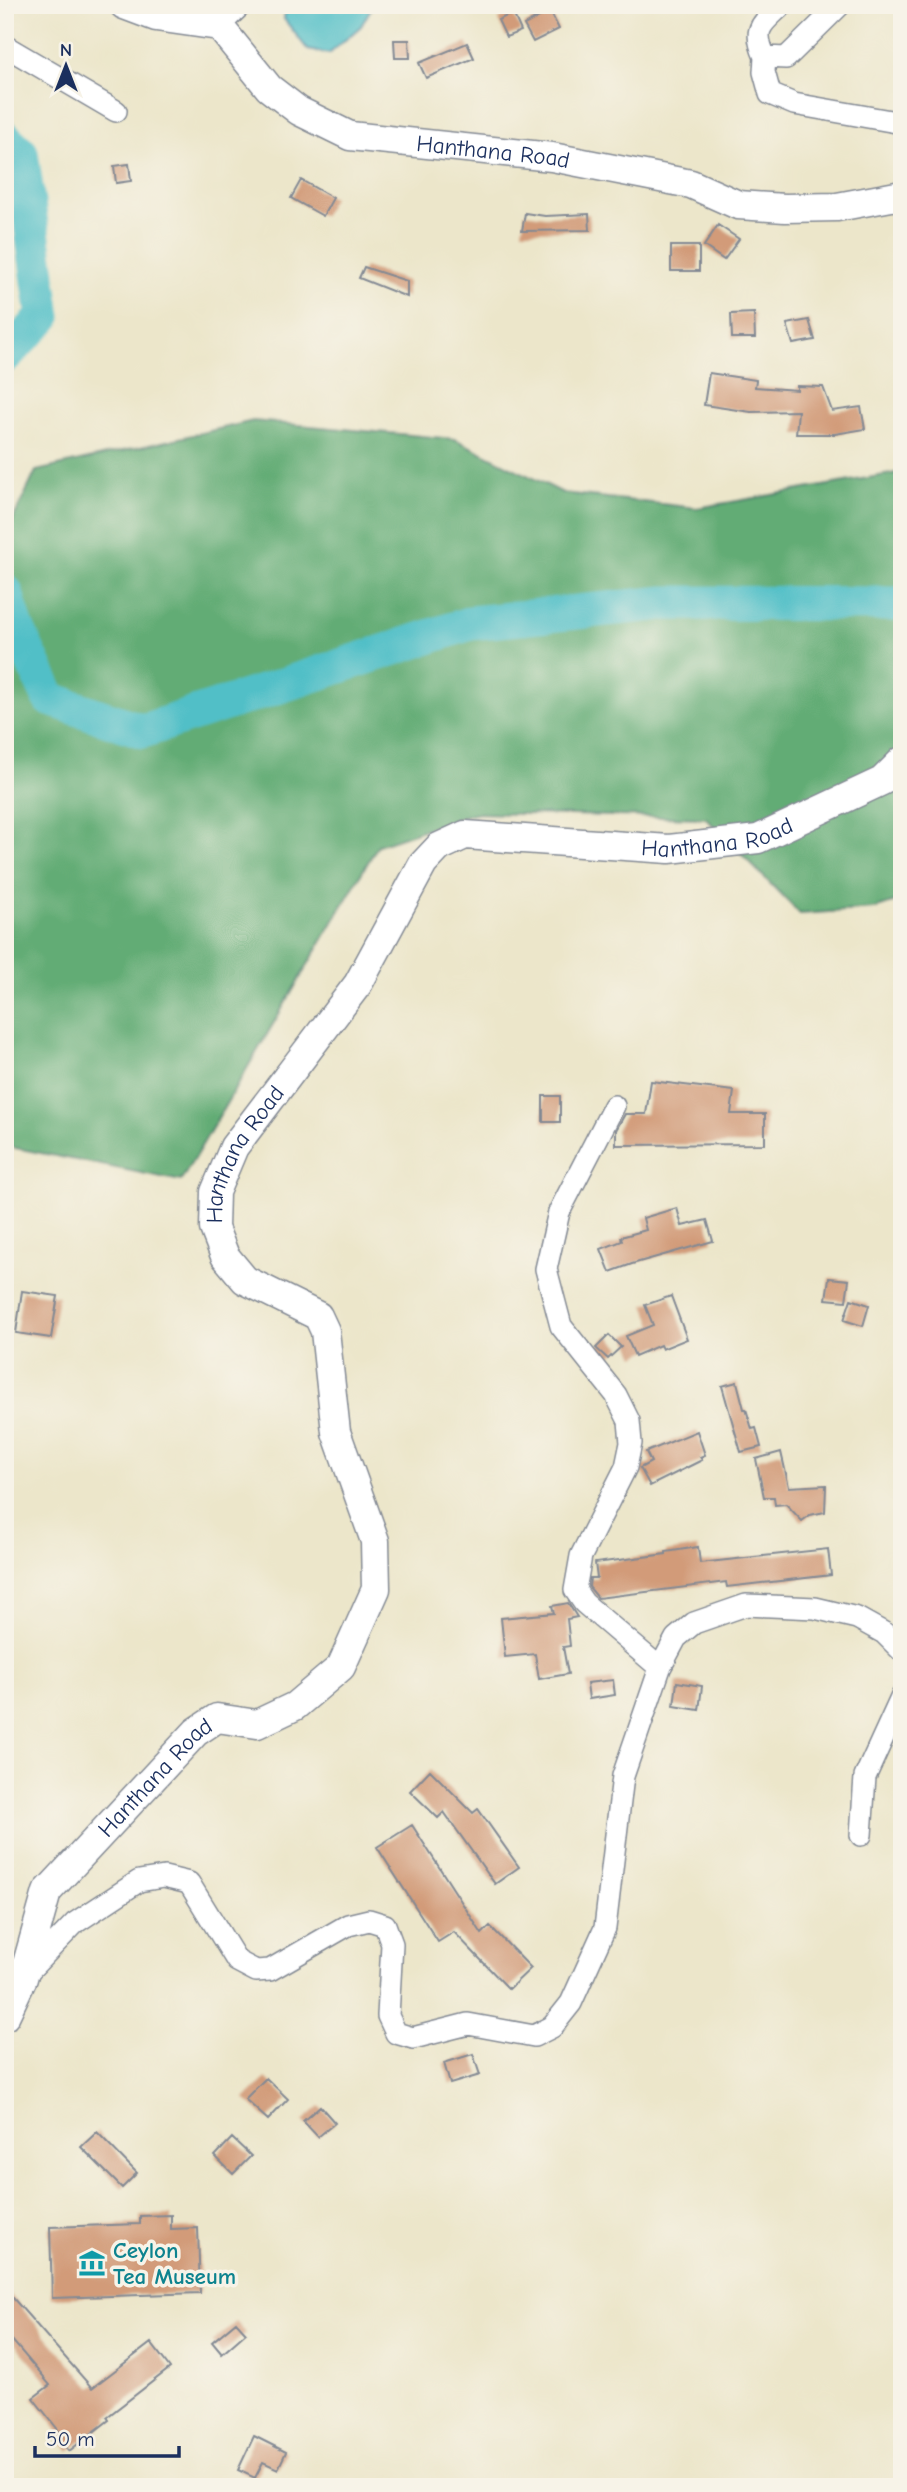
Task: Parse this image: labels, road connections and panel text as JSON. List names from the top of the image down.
{
  "streets": {
    "street": ["Hanthana Road"]
  },
  "places": {
    "museum": ["Ceylon Tea Museum"]
  },
  "scale_bar": "50 m",
  "north": "top"
}
